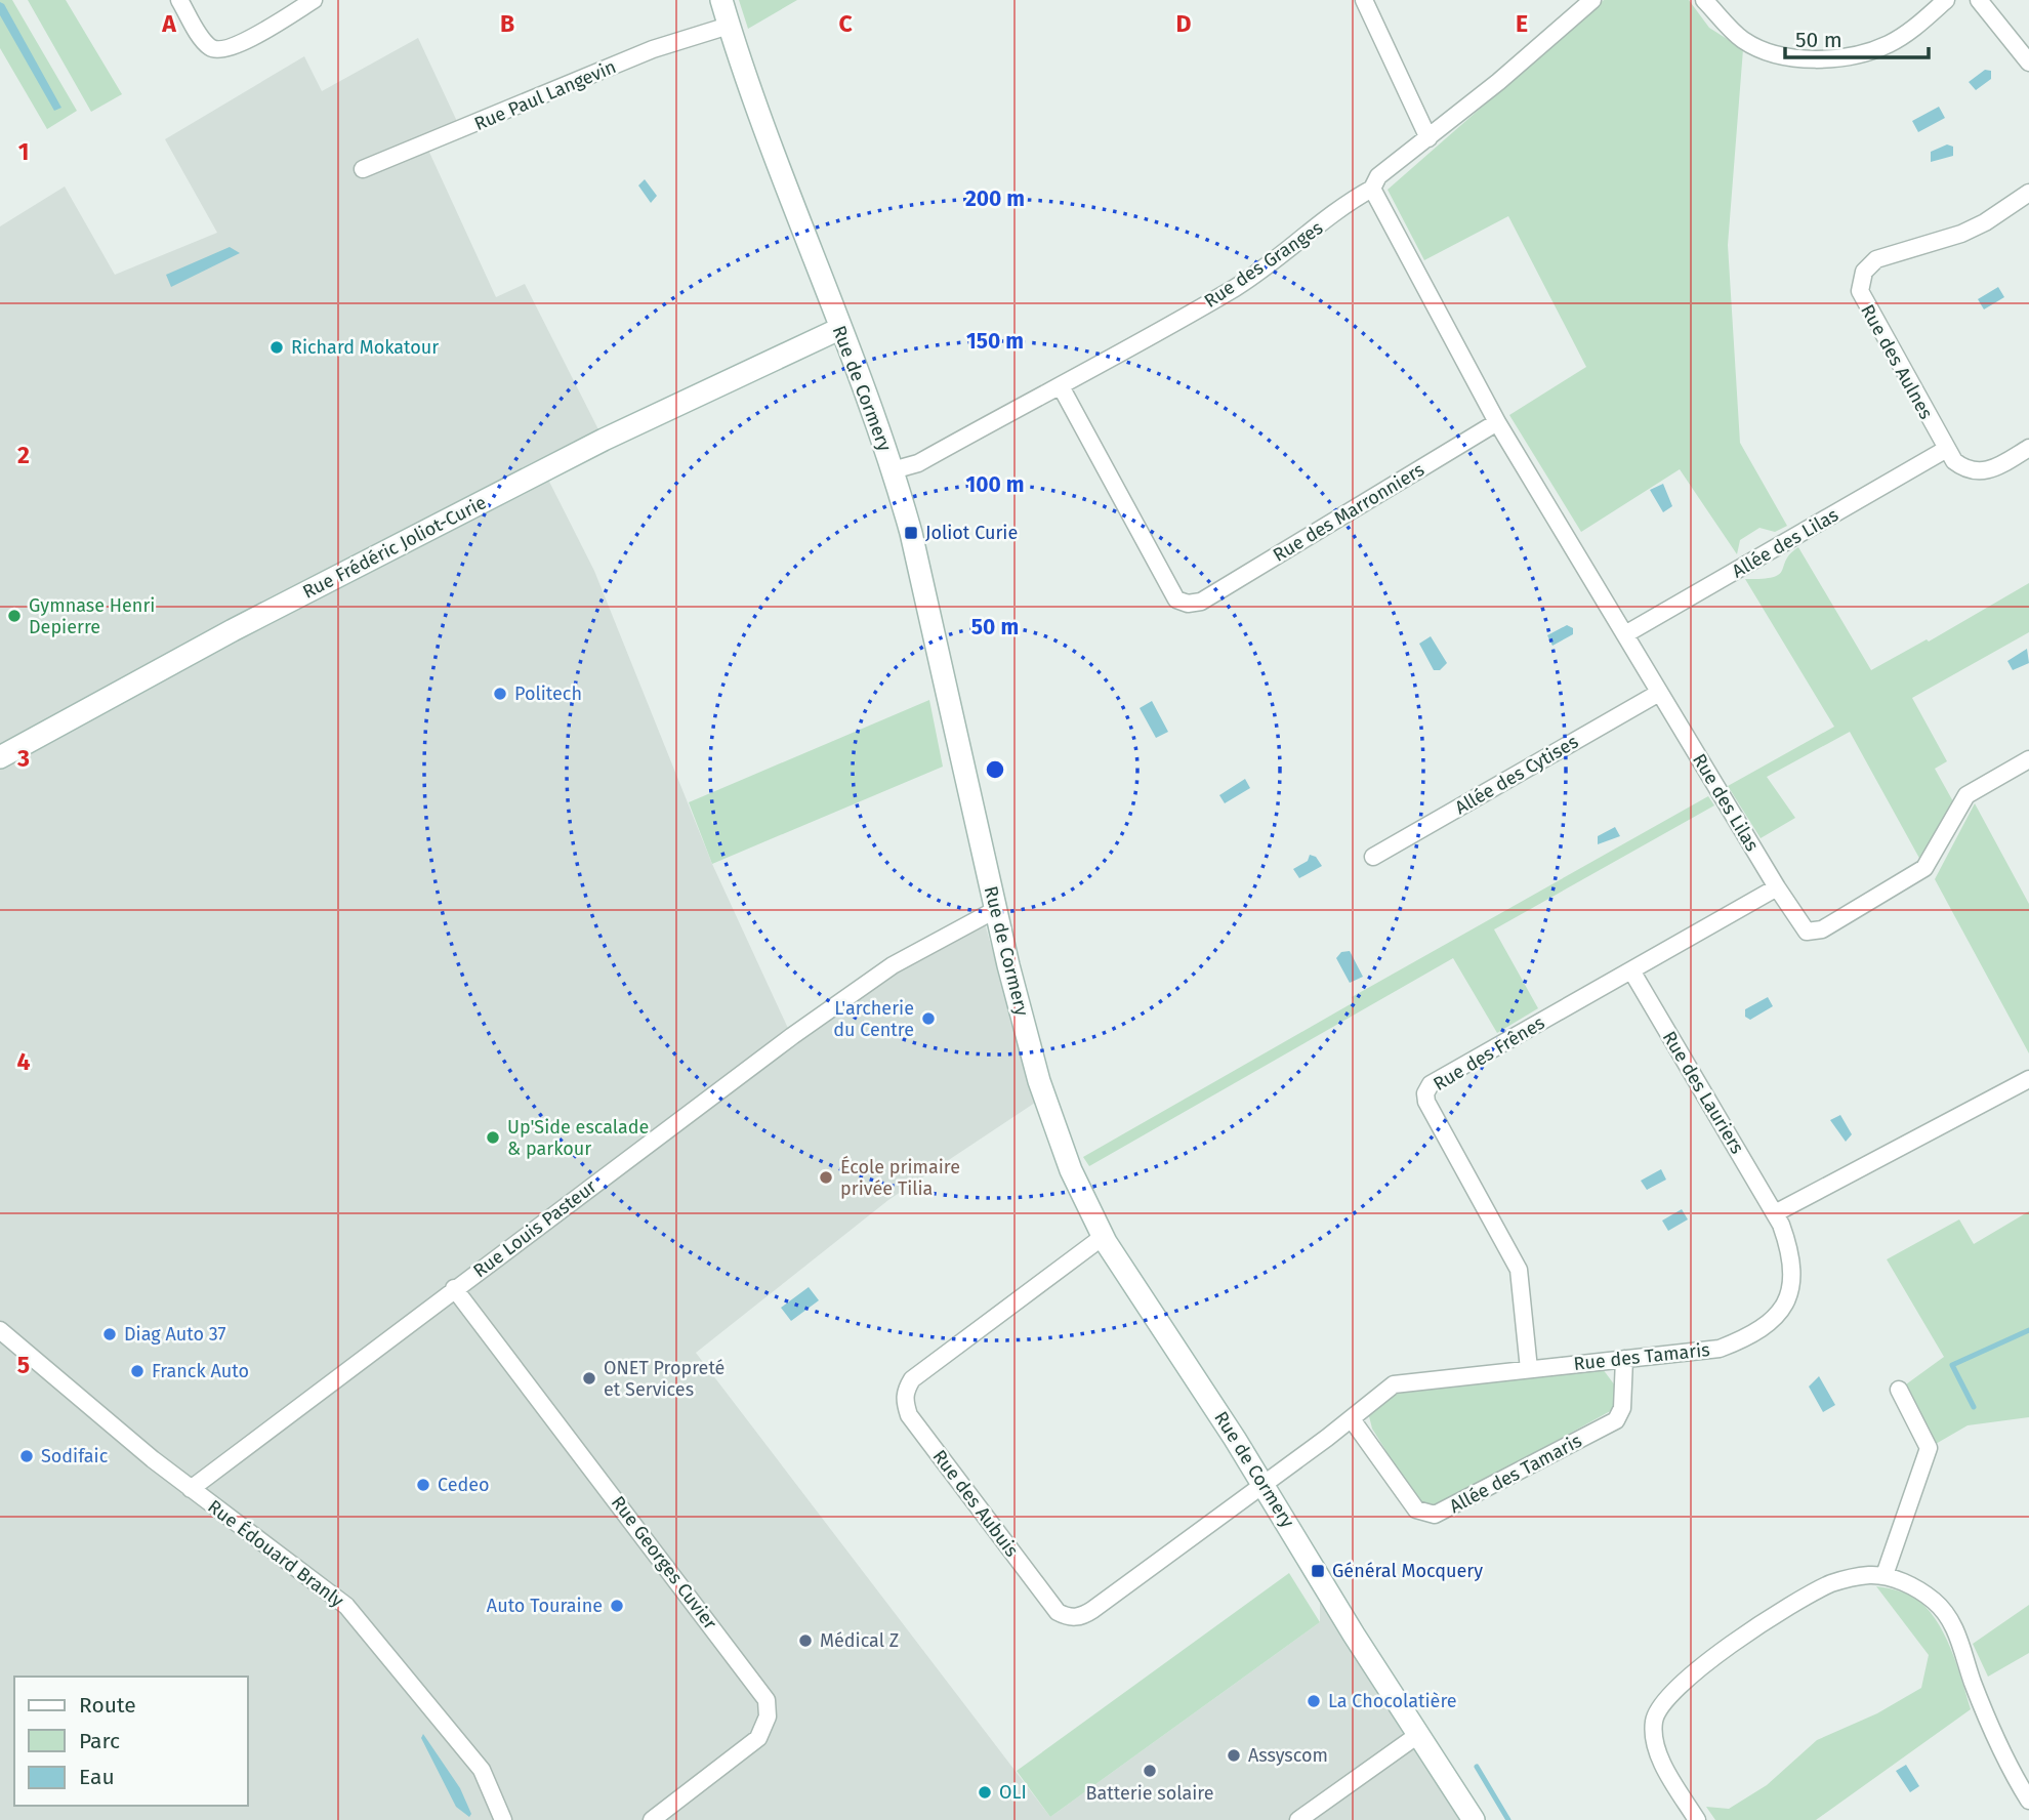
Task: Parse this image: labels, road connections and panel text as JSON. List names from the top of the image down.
{
  "streets": {
    "main road": ["Rue de Cormery", "Rue Frédéric Joliot-Curie"],
    "street": [
      "Rue Paul Langevin",
      "Rue des Granges",
      "Rue des Aulnes",
      "Rue des Marronniers",
      "Allée des Lilas",
      "Allée des Cytises",
      "Rue des Lilas",
      "Rue des Frênes",
      "Rue des Lauriers",
      "Rue Louis Pasteur",
      "Rue des Tamaris",
      "Allée des Tamaris",
      "Rue des Aubuis",
      "Rue Édouard Branly",
      "Rue Georges Cuvier"
    ]
  },
  "crossings": [
    ["Rue Paul Langevin", "Rue de Cormery"],
    ["Rue des Granges", "Rue de Cormery"],
    ["Rue des Granges", "Rue des Marronniers"],
    ["Rue des Aulnes", "Allée des Lilas"],
    ["Rue de Cormery", "Rue Frédéric Joliot-Curie"],
    ["Rue de Cormery", "Rue Louis Pasteur"],
    ["Rue de Cormery", "Rue des Tamaris"],
    ["Rue de Cormery", "Rue des Aubuis"],
    ["Rue des Marronniers", "Rue des Lilas"],
    ["Allée des Lilas", "Rue des Lilas"],
    ["Allée des Cytises", "Rue des Lilas"],
    ["Rue des Lilas", "Rue des Frênes"],
    ["Rue des Frênes", "Rue des Lauriers"],
    ["Rue des Frênes", "Rue des Tamaris"],
    ["Rue des Lauriers", "Rue des Tamaris"],
    ["Rue Louis Pasteur", "Rue Édouard Branly"],
    ["Rue Louis Pasteur", "Rue Georges Cuvier"],
    ["Rue des Tamaris", "Allée des Tamaris"],
    ["Rue des Tamaris", "Rue des Aubuis"]
  ],
  "places": {
    "other": [
      "Richard Mokatour",
      "Gymnase Henri Depierre",
      "Politech",
      "L'archerie du Centre",
      "Up'Side escalade & parkour",
      "École primaire privée Tilia",
      "Diag Auto 37",
      "Franck Auto",
      "ONET Propreté et Services",
      "Sodifaic",
      "Cedeo",
      "Auto Touraine",
      "Médical Z",
      "La Chocolatière",
      "Assyscom",
      "Batterie solaire",
      "OLI"
    ],
    "transit": ["Joliot Curie", "Général Mocquery"]
  },
  "legend": ["Route", "Parc", "Eau"],
  "scale_bar": "50 m",
  "grid": {
    "columns": [
      "A",
      "B",
      "C",
      "D",
      "E"
    ],
    "rows": [
      "1",
      "2",
      "3",
      "4",
      "5"
    ]
  },
  "rings": [
    "200 m",
    "150 m",
    "100 m",
    "50 m"
  ]
}
